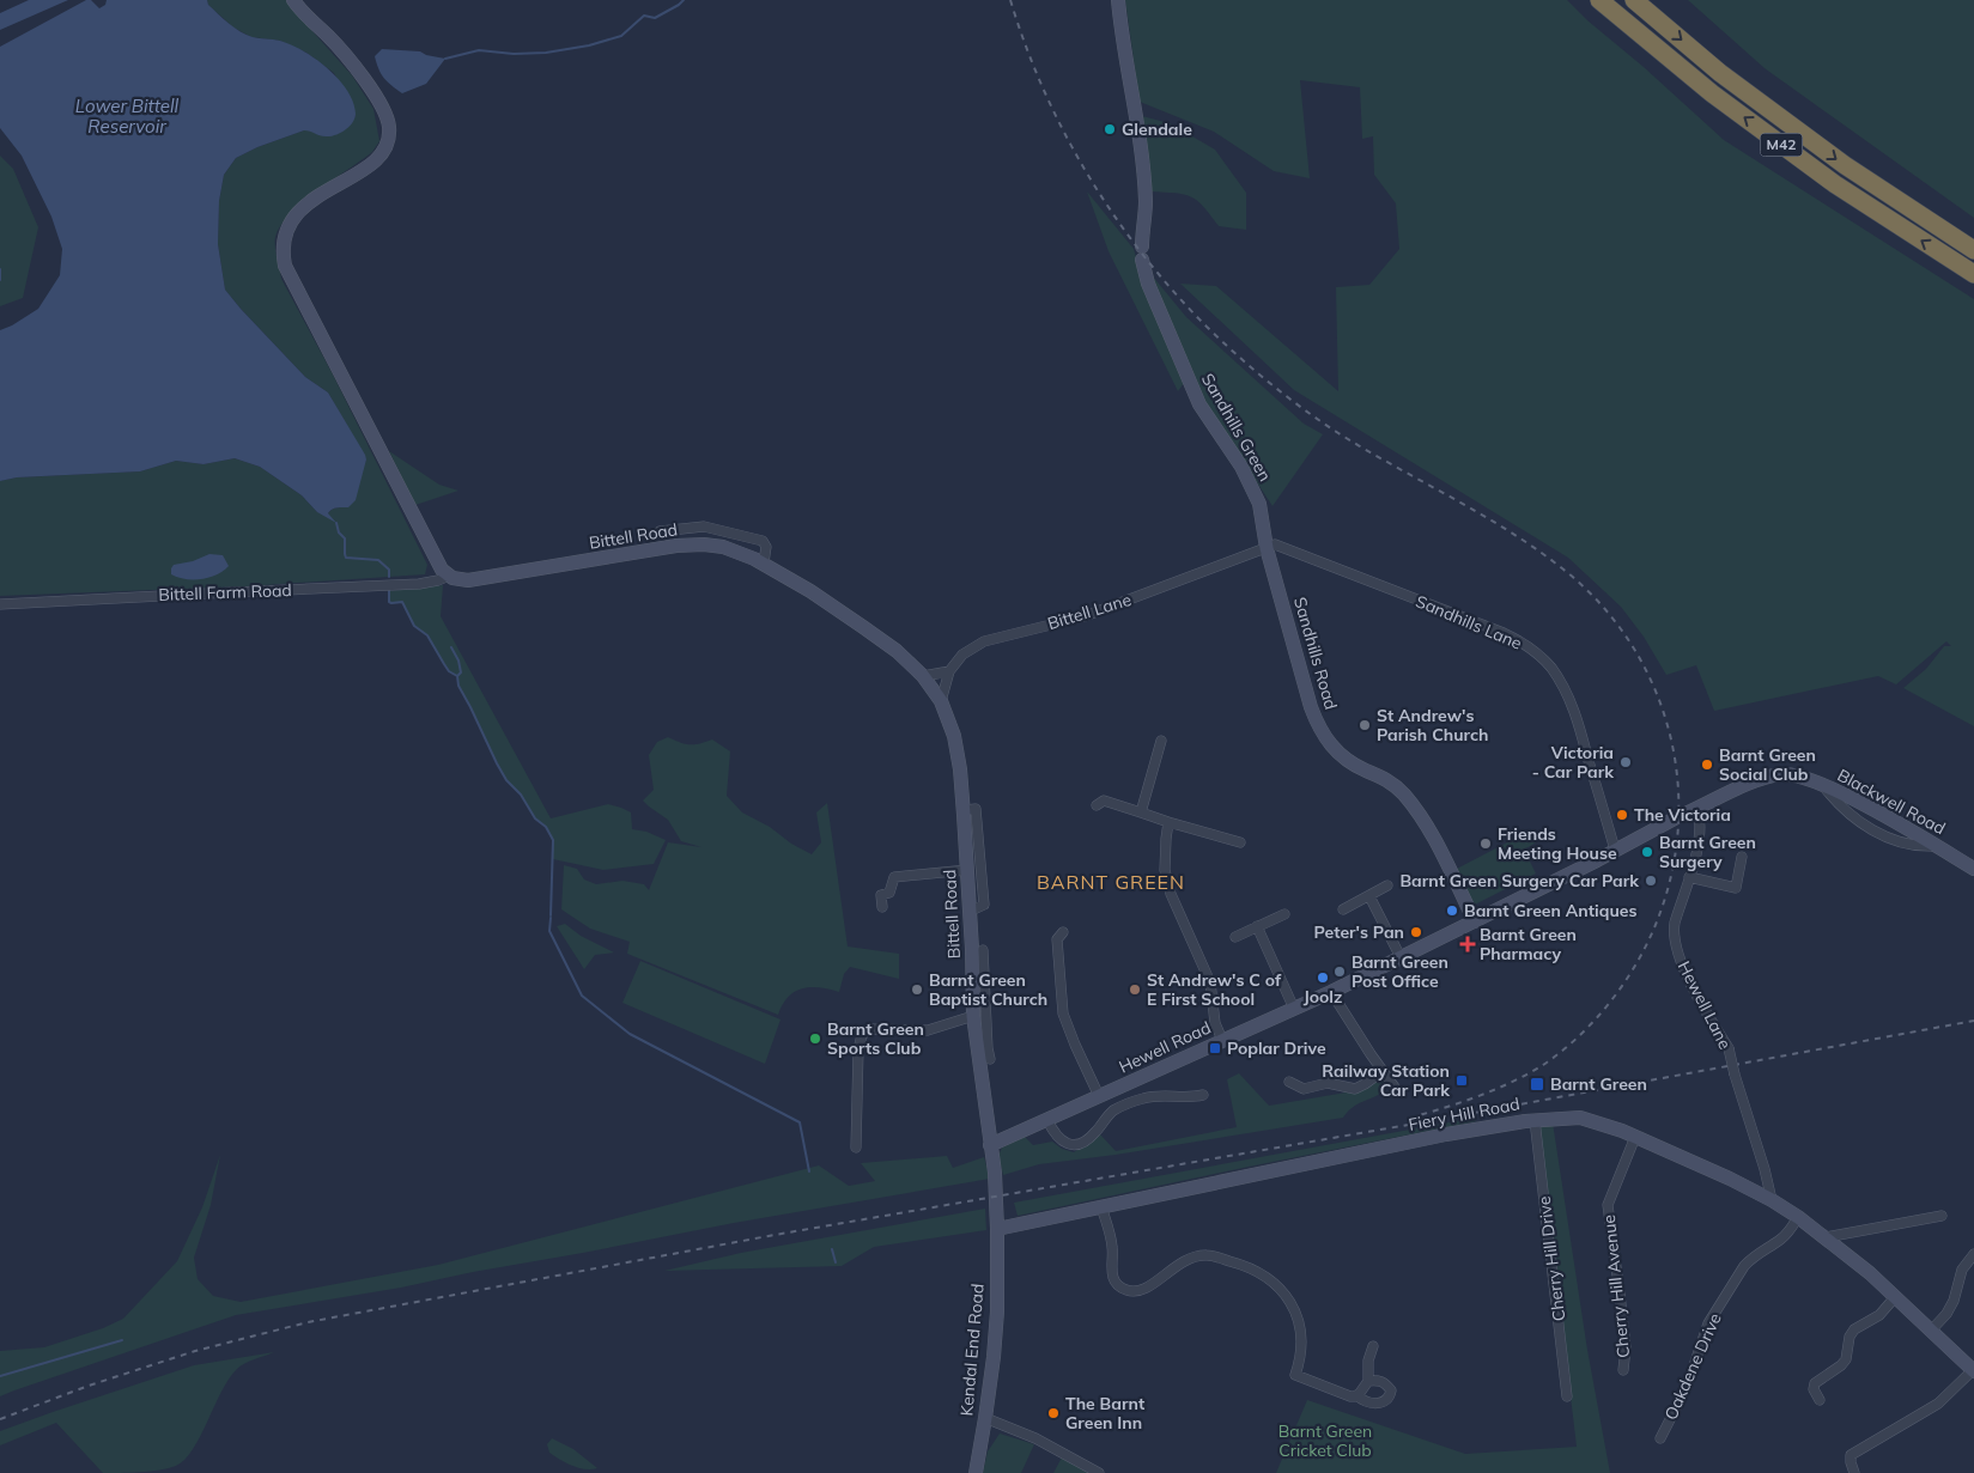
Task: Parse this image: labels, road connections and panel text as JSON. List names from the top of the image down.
{
  "streets": {
    "highway": ["M42"],
    "street": [
      "Sandhills Green",
      "Bittell Road",
      "Bittell Farm Road",
      "Bittell Lane",
      "Sandhills Lane",
      "Sandhills Road",
      "Blackwell Road",
      "Hewell Lane",
      "Hewell Road",
      "Fiery Hill Road",
      "Cherry Hill Drive",
      "Cherry Hill Avenue",
      "Kendal End Road",
      "Oakdene Drive"
    ]
  },
  "crossings": [
    ["Sandhills Green", "Bittell Lane"],
    ["Sandhills Green", "Sandhills Lane"],
    ["Sandhills Green", "Sandhills Road"],
    ["Bittell Road", "Bittell Farm Road"],
    ["Bittell Road", "Bittell Lane"],
    ["Bittell Road", "Hewell Road"],
    ["Bittell Road", "Fiery Hill Road"],
    ["Bittell Road", "Kendal End Road"],
    ["Bittell Lane", "Sandhills Lane"],
    ["Bittell Lane", "Sandhills Road"],
    ["Sandhills Lane", "Sandhills Road"],
    ["Sandhills Lane", "Hewell Road"],
    ["Sandhills Road", "Hewell Road"],
    ["Blackwell Road", "Hewell Lane"],
    ["Hewell Lane", "Fiery Hill Road"],
    ["Fiery Hill Road", "Cherry Hill Drive"],
    ["Fiery Hill Road", "Cherry Hill Avenue"],
    ["Fiery Hill Road", "Kendal End Road"],
    ["Fiery Hill Road", "Oakdene Drive"]
  ],
  "districts": ["BARNT GREEN"],
  "water": ["Lower Bittell Reservoir"],
  "parks": ["Barnt Green Cricket Club"],
  "places": {
    "other": [
      "Glendale",
      "St Andrew's Parish Church",
      "Victoria - Car Park",
      "Barnt Green Social Club",
      "The Victoria",
      "Friends Meeting House",
      "Barnt Green Surgery",
      "Barnt Green Surgery Car Park",
      "Barnt Green Antiques",
      "Peter's Pan",
      "Barnt Green Post Office",
      "Joolz",
      "Barnt Green Baptist Church",
      "St Andrew's C of E First School",
      "Barnt Green Sports Club",
      "The Barnt Green Inn"
    ],
    "health": ["Barnt Green Pharmacy"],
    "transit": ["Poplar Drive", "Railway Station Car Park", "Barnt Green"]
  }
}
